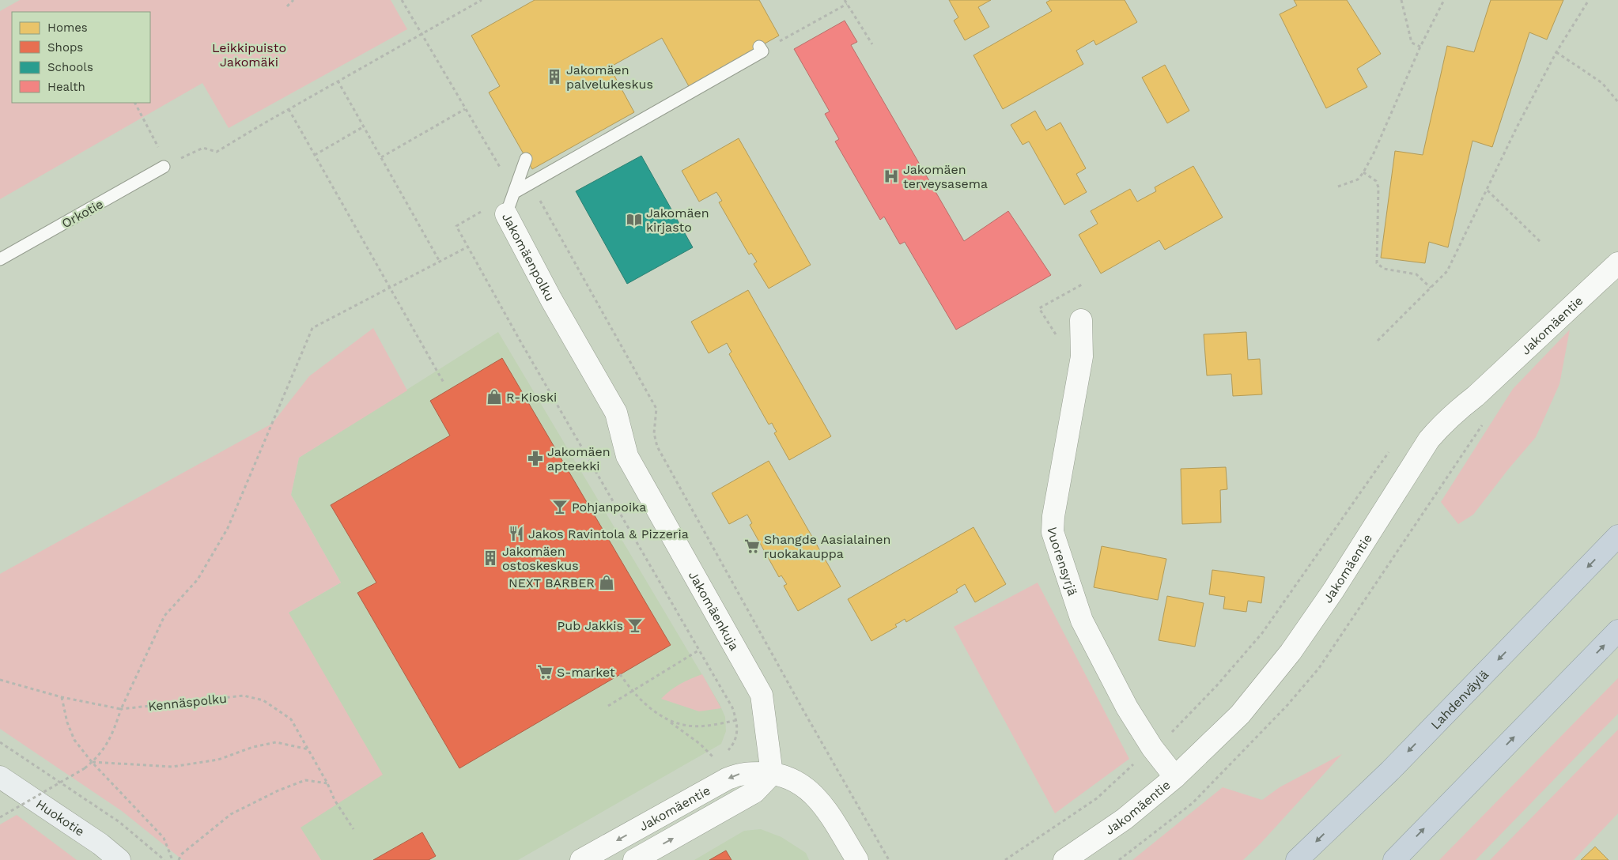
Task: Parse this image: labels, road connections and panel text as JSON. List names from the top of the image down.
{
  "streets": {
    "highway": ["Lahdenväylä"],
    "main road": ["Huokotie"],
    "street": [
      "Jakomäenpolku",
      "Jakomäentie",
      "Vuorensyrjä",
      "Jakomäenkuja"
    ],
    "lane": ["Orkotie"],
    "path": ["Kennäspolku"]
  },
  "crossings": [
    ["Jakomäenpolku", "Jakomäenkuja"],
    ["Jakomäentie", "Vuorensyrjä"],
    ["Jakomäentie", "Jakomäenkuja"]
  ],
  "parks": ["Leikkipuisto Jakomäki"],
  "places": {
    "building": ["Jakomäen palvelukeskus", "Jakomäen ostoskeskus"],
    "hospital": ["Jakomäen terveysasema"],
    "library": ["Jakomäen kirjasto"],
    "shop": ["R-Kioski", "NEXT BARBER"],
    "pharmacy": ["Jakomäen apteekki"],
    "bar": ["Pohjanpoika", "Pub Jakkis"],
    "restaurant": ["Jakos Ravintola & Pizzeria"],
    "supermarket": ["Shangde Aasialainen ruokakauppa", "S-market"]
  },
  "legend": [
    "Homes",
    "Shops",
    "Schools",
    "Health"
  ]
}
